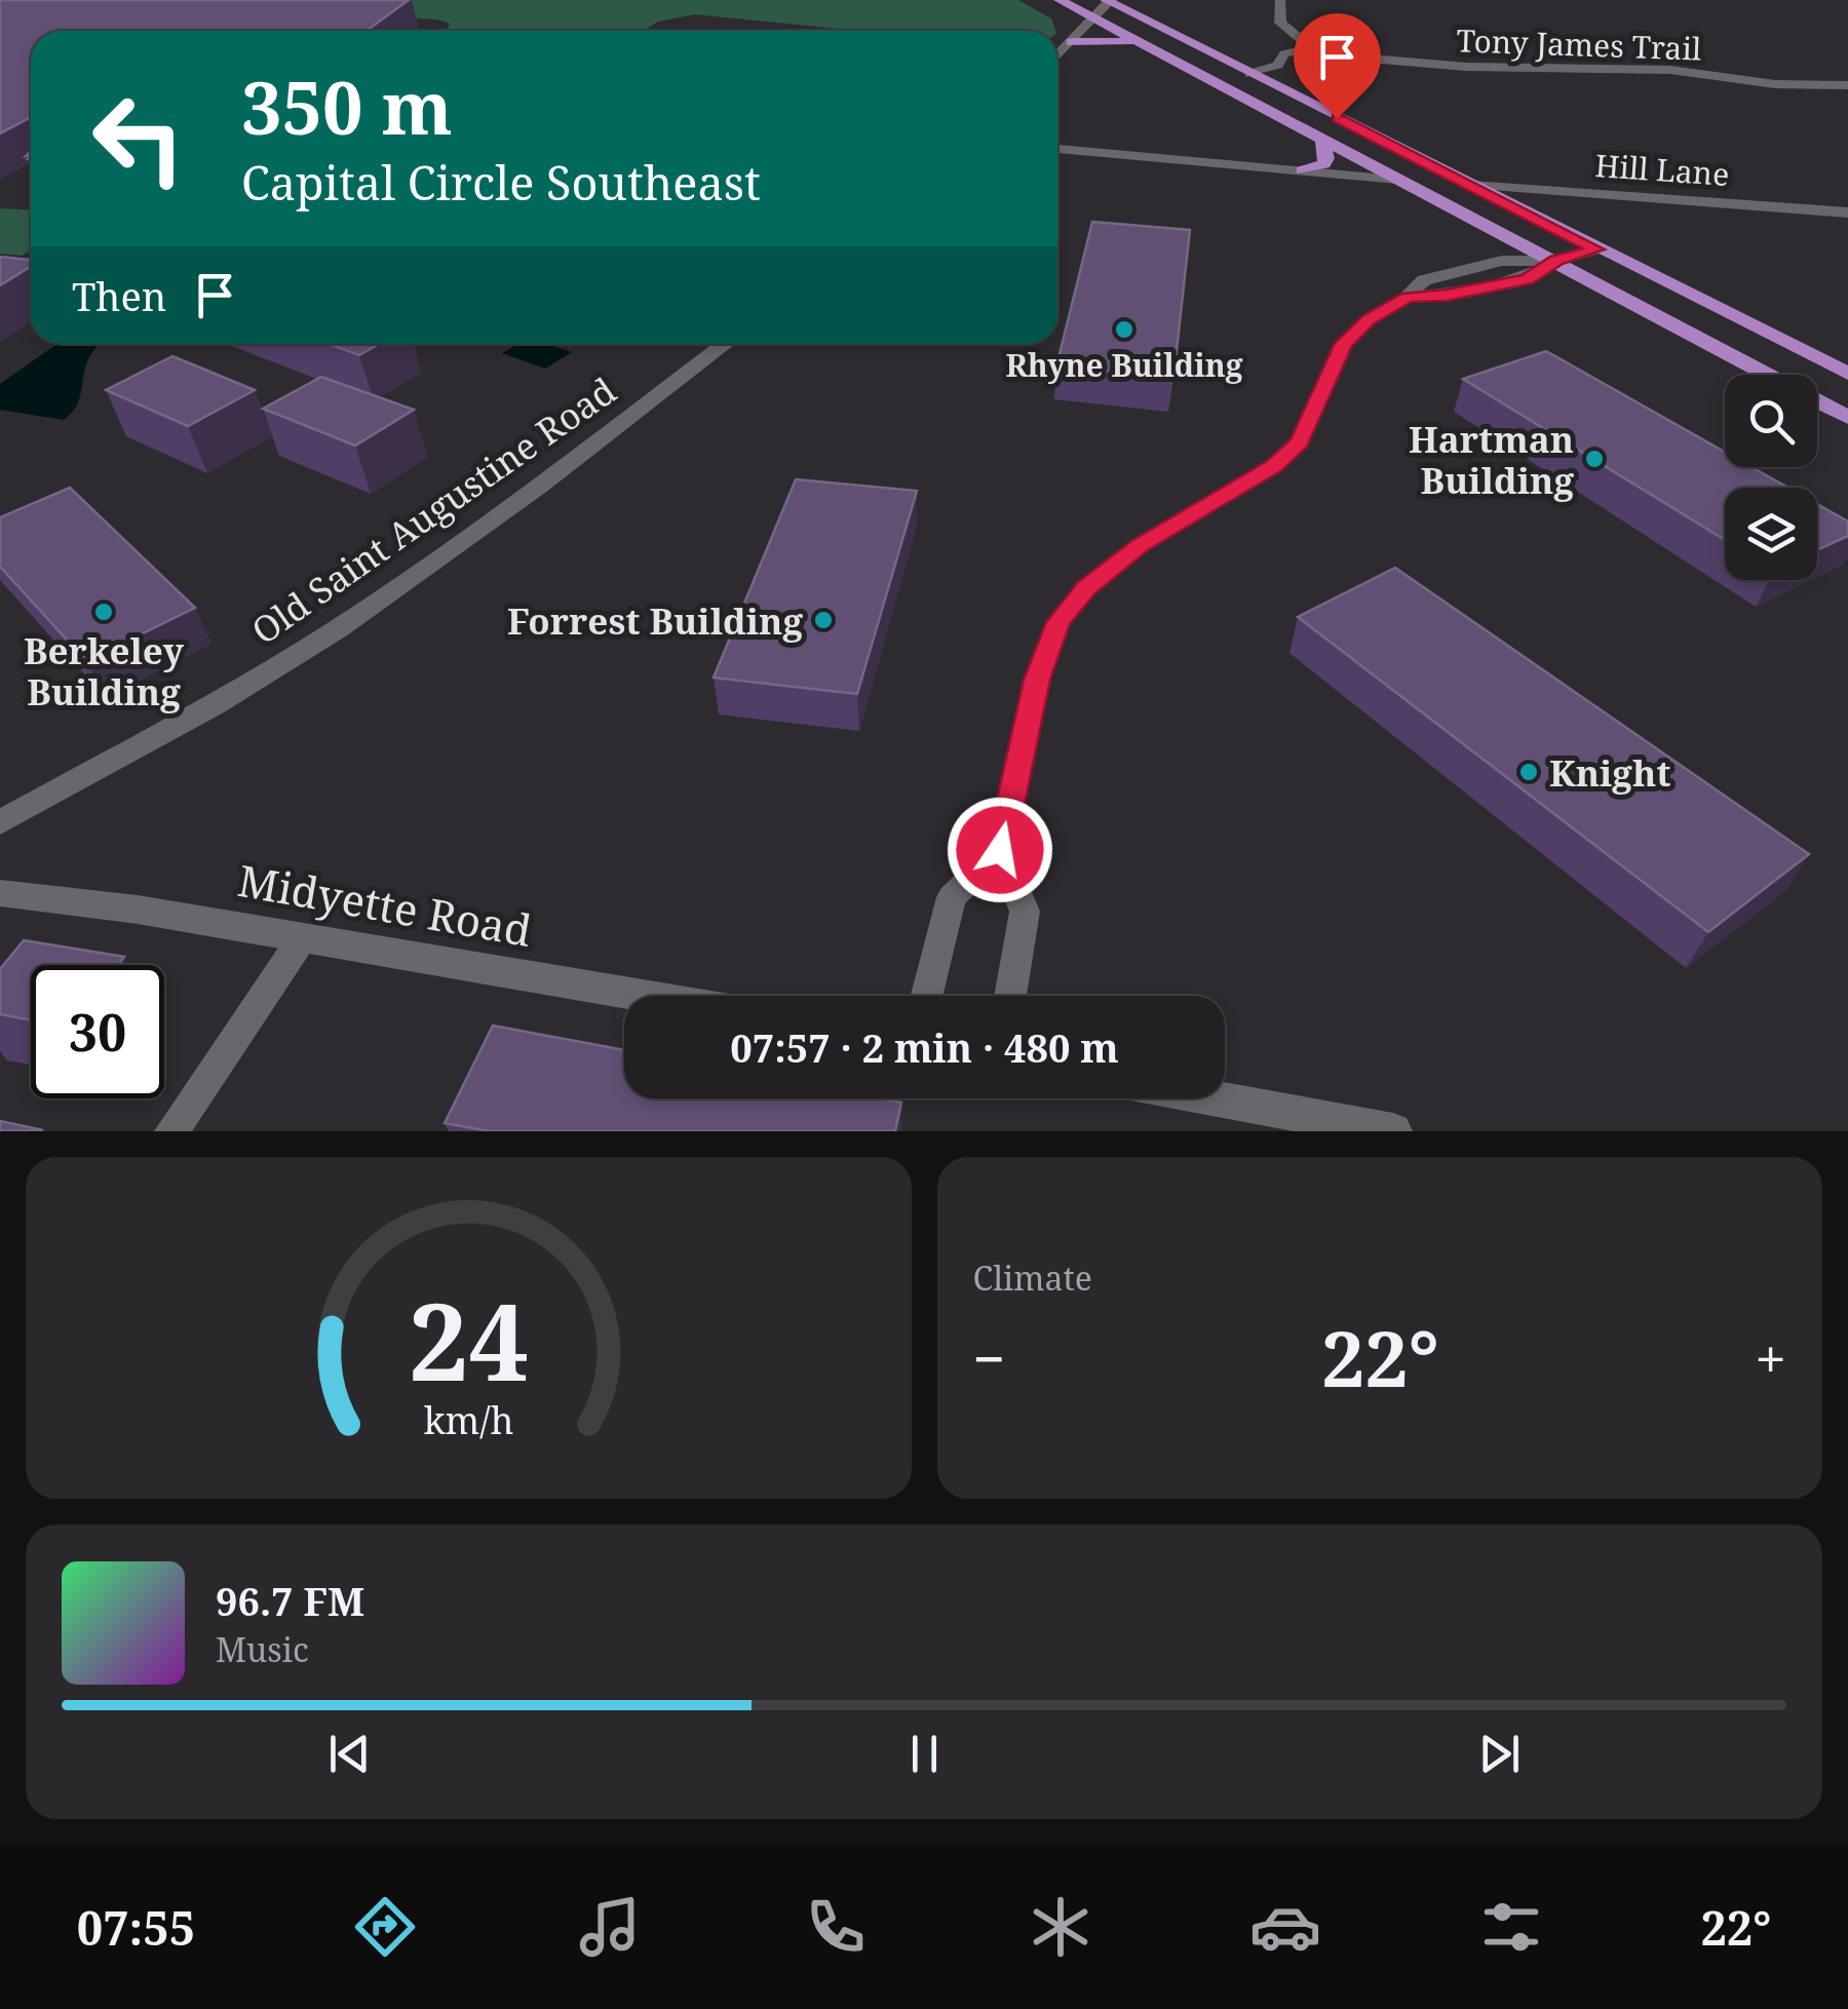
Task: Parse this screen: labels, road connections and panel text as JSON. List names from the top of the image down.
{
  "streets": {
    "street": [
      "Tony James Trail",
      "Hill Lane",
      "Old Saint Augustine Road",
      "Midyette Road"
    ]
  },
  "places": [
    "Rhyne Building",
    "Hartman Building",
    "Berkeley Building",
    "Forrest Building",
    "Knight"
  ],
  "page": {
    "turn": ["350 m", "Capital Circle Southeast"],
    "then": "Then",
    "limit": "30",
    "trip": "07:57 · 2 min · 480 m",
    "tile": "Climate",
    "heat": ["−", "22°", "+"],
    "song": ["96.7 FM", "Music"],
    "tabs": ["07:55", "22°"],
    "gauge": ["24", "km/h"]
  }
}
